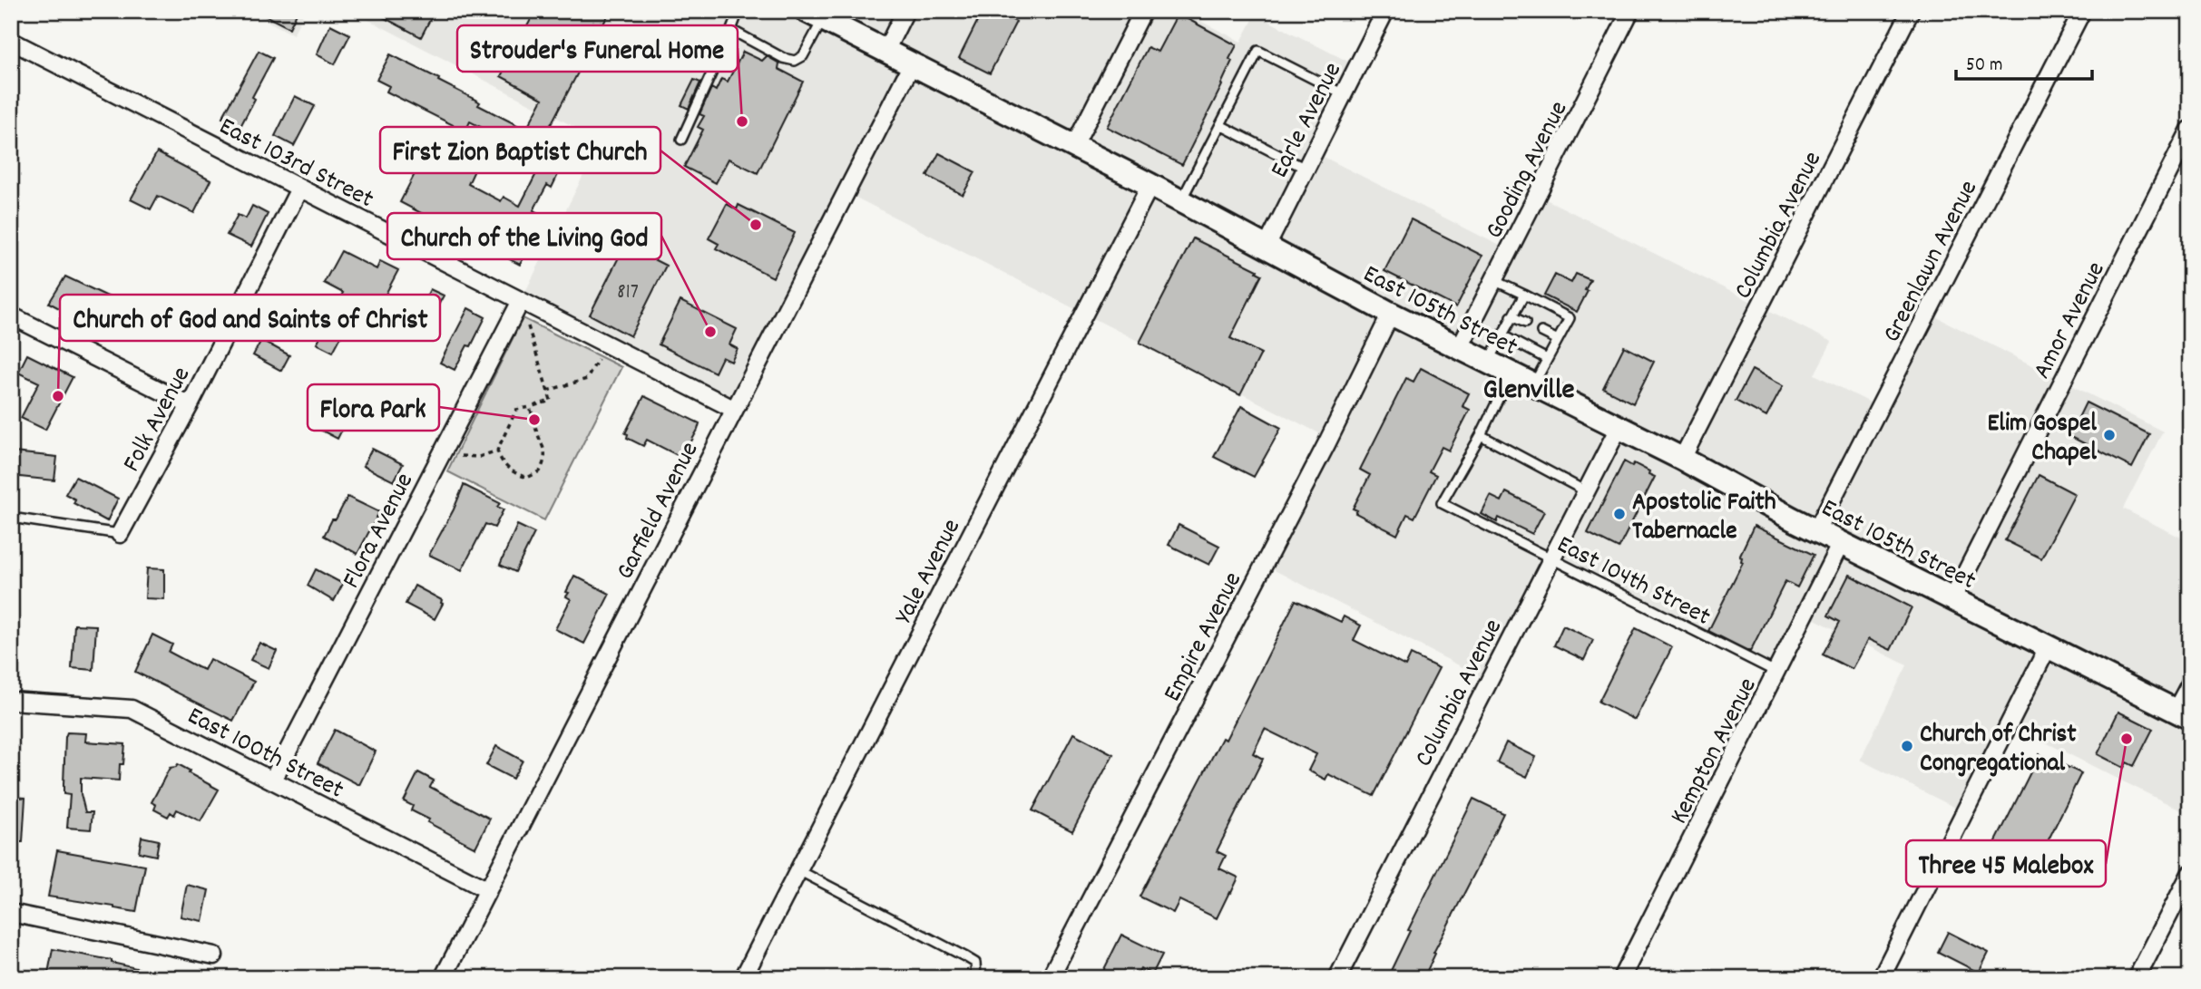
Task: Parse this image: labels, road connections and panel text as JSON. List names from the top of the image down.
{
  "streets": {
    "main road": ["East 105th Street"],
    "street": [
      "Earle Avenue",
      "East 103rd Street",
      "Gooding Avenue",
      "Columbia Avenue",
      "Greenlawn Avenue",
      "Amor Avenue",
      "Folk Avenue",
      "Garfield Avenue",
      "Flora Avenue",
      "Yale Avenue",
      "Empire Avenue",
      "Kempton Avenue",
      "East 100th Street"
    ],
    "lane": ["East 104th Street"]
  },
  "crossings": [
    ["Earle Avenue", "East 105th Street"],
    ["East 103rd Street", "Folk Avenue"],
    ["East 103rd Street", "Garfield Avenue"],
    ["East 103rd Street", "Flora Avenue"],
    ["Gooding Avenue", "East 105th Street"],
    ["Columbia Avenue", "East 105th Street"],
    ["Columbia Avenue", "East 104th Street"],
    ["Greenlawn Avenue", "East 105th Street"],
    ["East 105th Street", "Amor Avenue"],
    ["East 105th Street", "Garfield Avenue"],
    ["East 105th Street", "Yale Avenue"],
    ["East 105th Street", "Empire Avenue"],
    ["East 105th Street", "Kempton Avenue"],
    ["Garfield Avenue", "East 100th Street"],
    ["Flora Avenue", "East 100th Street"],
    ["East 104th Street", "Kempton Avenue"]
  ],
  "districts": ["Glenville"],
  "places": [
    "Strouder's Funeral Home",
    "First Zion Baptist Church",
    "Church of the Living God",
    "Church of God and Saints of Christ",
    "Flora Park",
    "Elim Gospel Chapel",
    "Apostolic Faith Tabernacle",
    "Three 45 Malebox",
    "Church of Christ Congregational"
  ],
  "house_numbers": ["817"],
  "scale_bar": "50 m"
}
